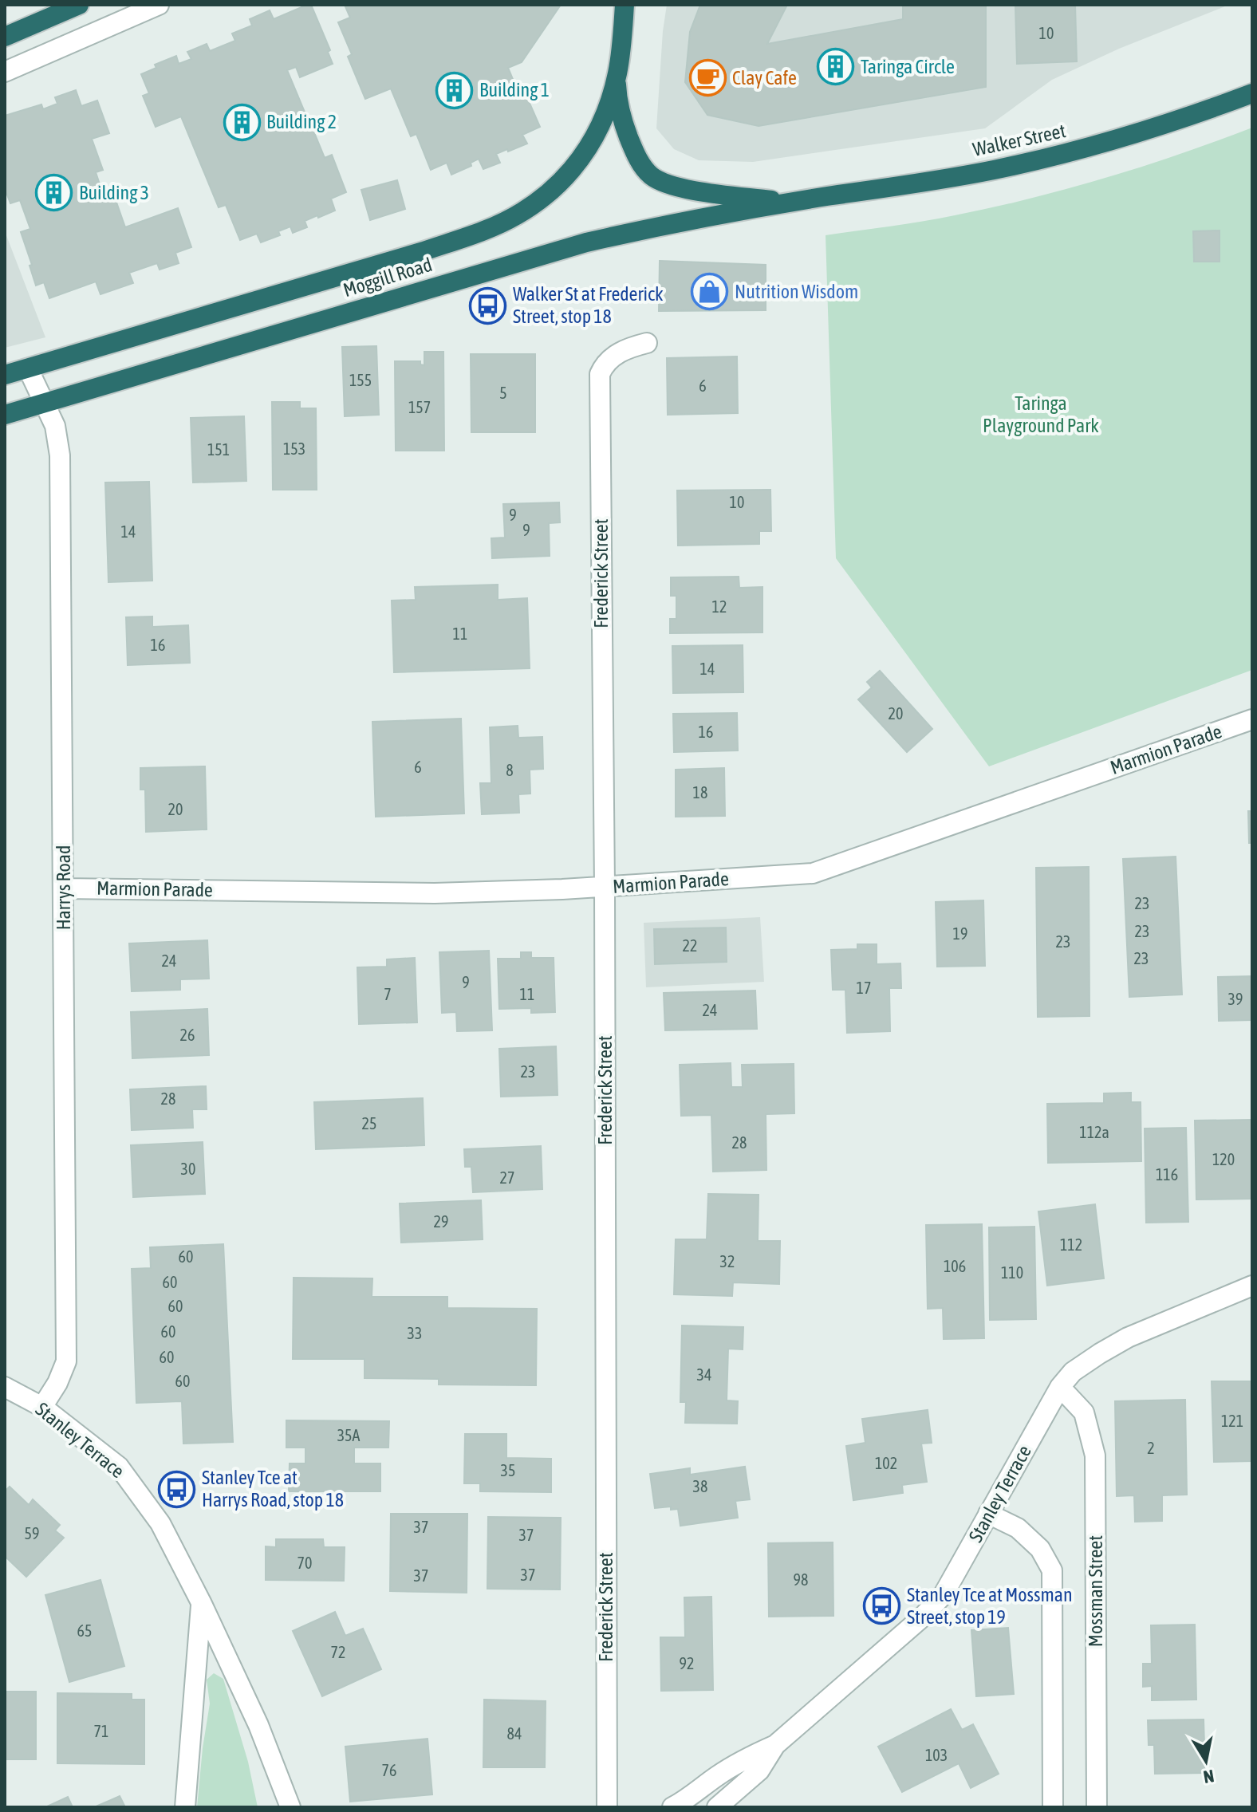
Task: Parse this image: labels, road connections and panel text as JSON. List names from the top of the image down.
{
  "streets": {
    "highway": ["Walker Street", "Moggill Road"],
    "street": [
      "Frederick Street",
      "Marmion Parade",
      "Harrys Road",
      "Stanley Terrace",
      "Mossman Street"
    ]
  },
  "crossings": [
    ["Walker Street", "Moggill Road"],
    ["Moggill Road", "Harrys Road"],
    ["Frederick Street", "Marmion Parade"],
    ["Marmion Parade", "Harrys Road"],
    ["Harrys Road", "Stanley Terrace"],
    ["Stanley Terrace", "Mossman Street"]
  ],
  "parks": ["Taringa Playground Park"],
  "places": {
    "building": [
      "Taringa Circle",
      "Building 1",
      "Building 2",
      "Building 3"
    ],
    "cafe": ["Clay Cafe"],
    "shop": ["Nutrition Wisdom"],
    "bus stop": ["Walker St at Frederick Street, stop 18", "Stanley Tce at Harrys Road, stop 18", "Stanley Tce at Mossman Street, stop 19"]
  },
  "house_numbers": [
    "10",
    "155",
    "6",
    "5",
    "157",
    "153",
    "151",
    "10",
    "9",
    "9",
    "14",
    "12",
    "11",
    "16",
    "14",
    "20",
    "16",
    "6",
    "8",
    "18",
    "20",
    "23",
    "23",
    "19",
    "23",
    "22",
    "23",
    "24",
    "9",
    "17",
    "7",
    "11",
    "39",
    "24",
    "26",
    "23",
    "28",
    "25",
    "112a",
    "28",
    "120",
    "30",
    "116",
    "27",
    "29",
    "112",
    "60",
    "32",
    "106",
    "110",
    "60",
    "60",
    "60",
    "33",
    "60",
    "34",
    "60",
    "121",
    "35A",
    "2",
    "102",
    "35",
    "38",
    "37",
    "59",
    "37",
    "70",
    "37",
    "37",
    "98",
    "65",
    "72",
    "92",
    "71",
    "84",
    "103",
    "76"
  ],
  "north": "bottom"
}
